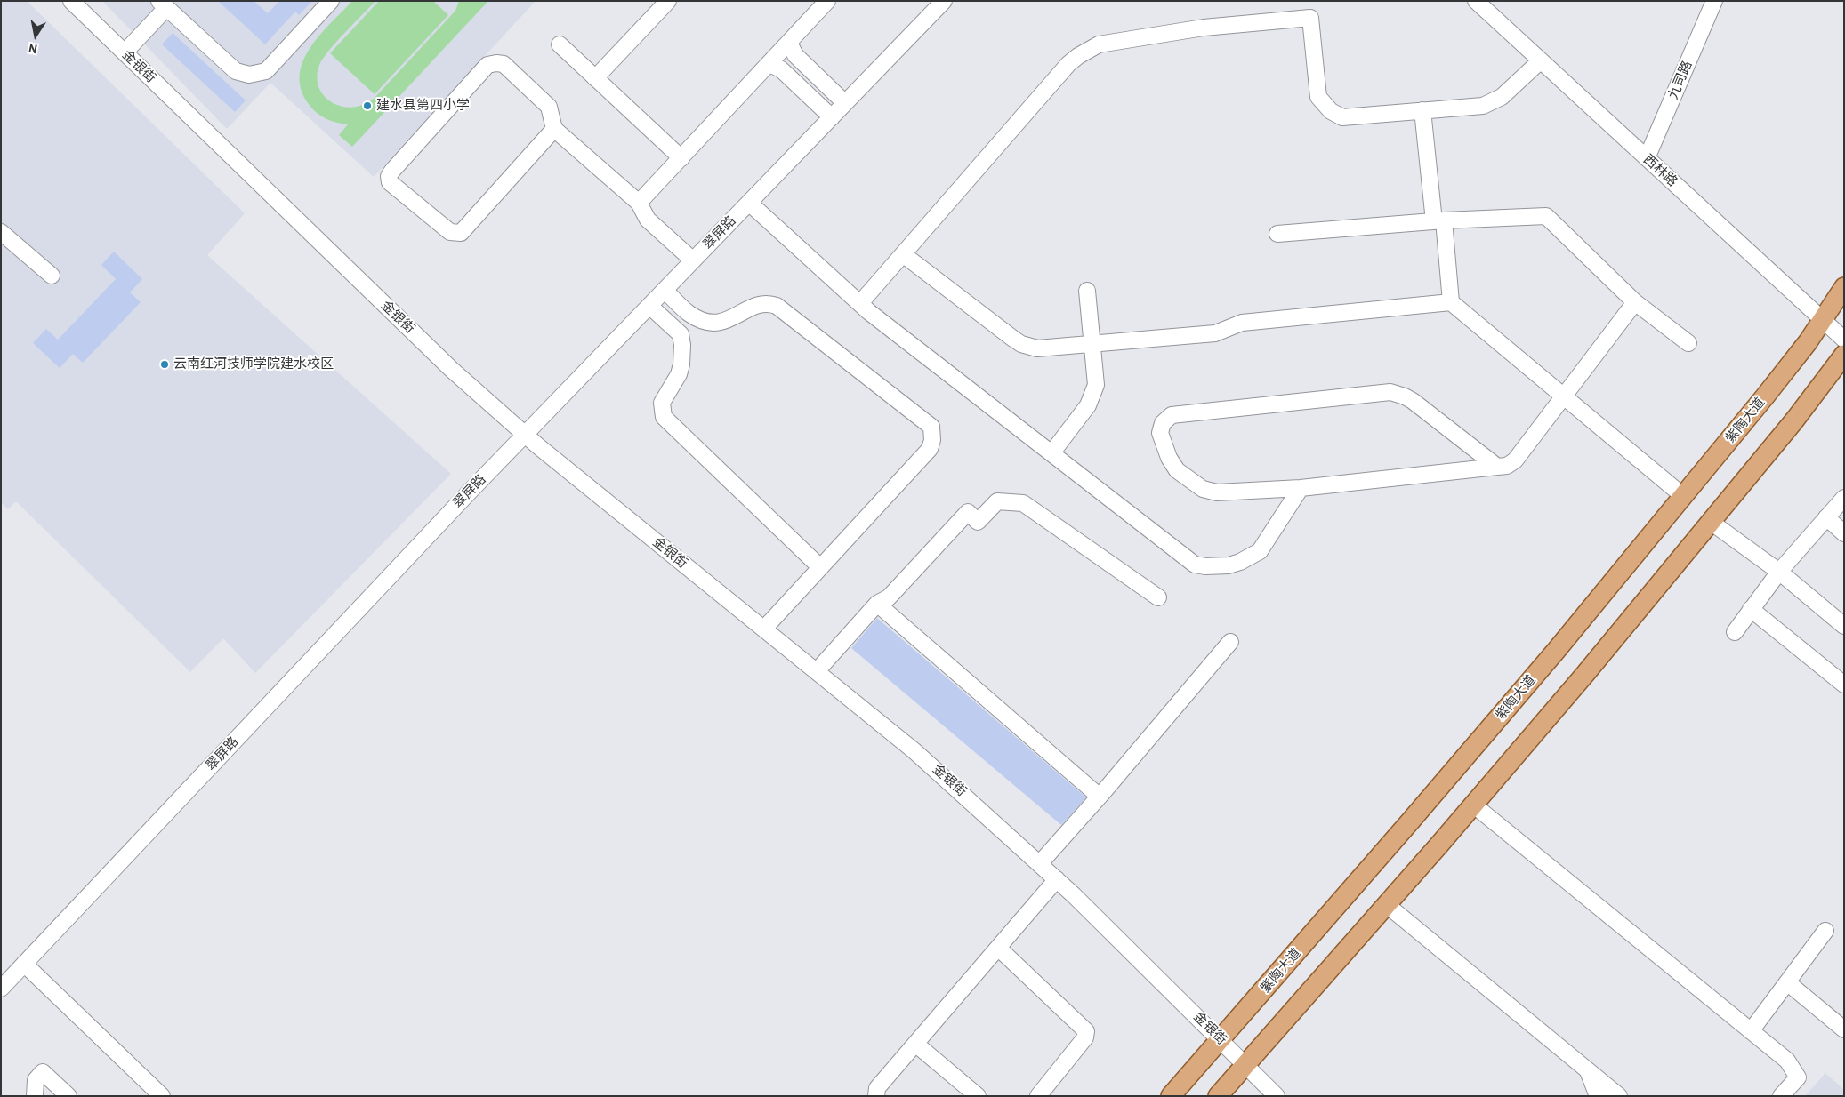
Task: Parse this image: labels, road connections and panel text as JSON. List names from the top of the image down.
{
  "streets": {
    "main road": ["紫陶大道"],
    "street": [
      "金银街",
      "九司路",
      "西林路",
      "翠屏路"
    ]
  },
  "crossings": [
    ["金银街", "翠屏路"],
    ["金银街", "紫陶大道"],
    ["九司路", "西林路"],
    ["西林路", "紫陶大道"]
  ],
  "places": ["建水县第四小学", "云南红河技师学院建水校区"],
  "north": "bottom"
}
